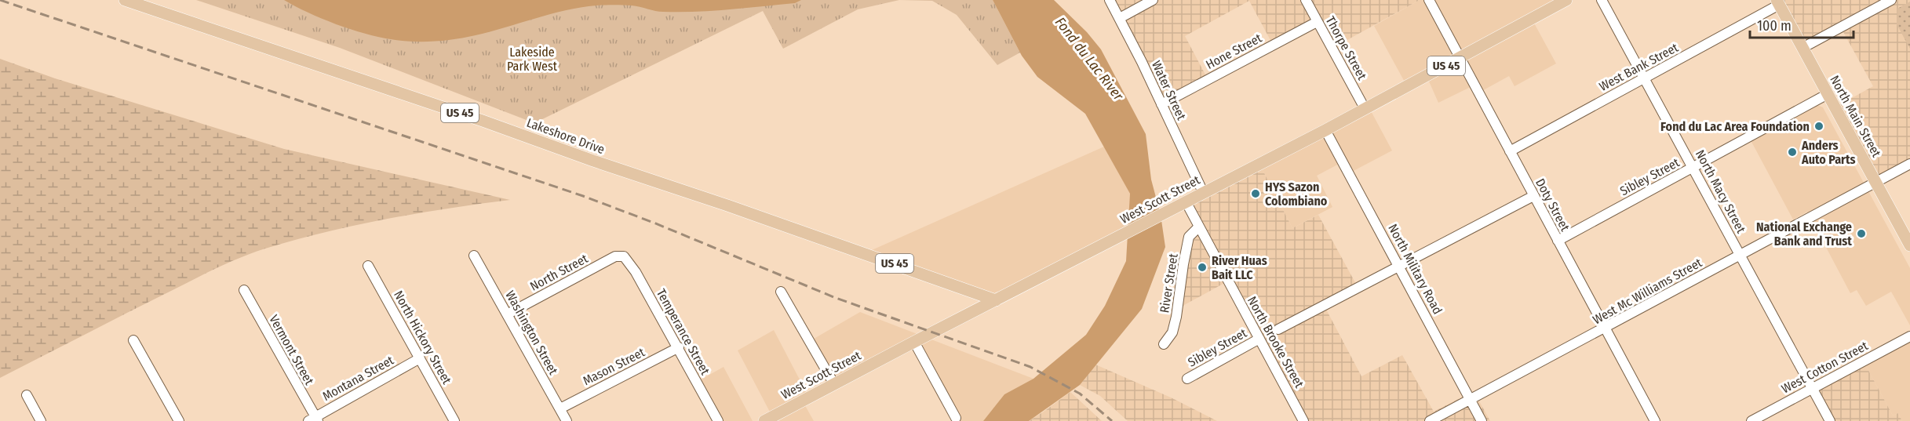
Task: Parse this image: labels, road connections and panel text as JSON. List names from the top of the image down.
{
  "streets": {
    "main road": [
      "US 45",
      "North Main Street",
      "Lakeshore Drive",
      "West Scott Street"
    ],
    "street": [
      "Thorpe Street",
      "Hone Street",
      "West Bank Street",
      "Water Street",
      "Sibley Street",
      "North Macy Street",
      "Doty Street",
      "North Military Road",
      "North Street",
      "River Street",
      "West Mc Williams Street",
      "Temperance Street",
      "Washington Street",
      "North Hickory Street",
      "North Brooke Street",
      "Vermont Street",
      "Mason Street",
      "West Cotton Street",
      "Montana Street"
    ]
  },
  "crossings": [
    ["Thorpe Street", "Hone Street"],
    ["Thorpe Street", "West Scott Street"],
    ["Hone Street", "Water Street"],
    ["West Bank Street", "North Main Street"],
    ["West Bank Street", "North Macy Street"],
    ["West Bank Street", "Doty Street"],
    ["Water Street", "West Scott Street"],
    ["North Main Street", "Sibley Street"],
    ["North Main Street", "West Mc Williams Street"],
    ["Lakeshore Drive", "West Scott Street"],
    ["Sibley Street", "North Macy Street"],
    ["Sibley Street", "Doty Street"],
    ["Sibley Street", "North Brooke Street"],
    ["North Macy Street", "West Mc Williams Street"],
    ["North Macy Street", "West Cotton Street"],
    ["West Scott Street", "Doty Street"],
    ["West Scott Street", "North Military Road"],
    ["West Scott Street", "North Brooke Street"],
    ["Doty Street", "West Mc Williams Street"],
    ["North Military Road", "West Mc Williams Street"],
    ["North Street", "Temperance Street"],
    ["North Street", "Washington Street"],
    ["River Street", "North Brooke Street"],
    ["Temperance Street", "Mason Street"],
    ["Washington Street", "Mason Street"],
    ["North Hickory Street", "Montana Street"],
    ["Vermont Street", "Montana Street"]
  ],
  "water": ["Fond du Lac River"],
  "parks": ["Lakeside Park West"],
  "places": [
    "Fond du Lac Area Foundation",
    "Anders Auto Parts",
    "HYS Sazon Colombiano",
    "National Exchange Bank and Trust",
    "River Huas Bait LLC"
  ],
  "scale_bar": "100 m"
}
